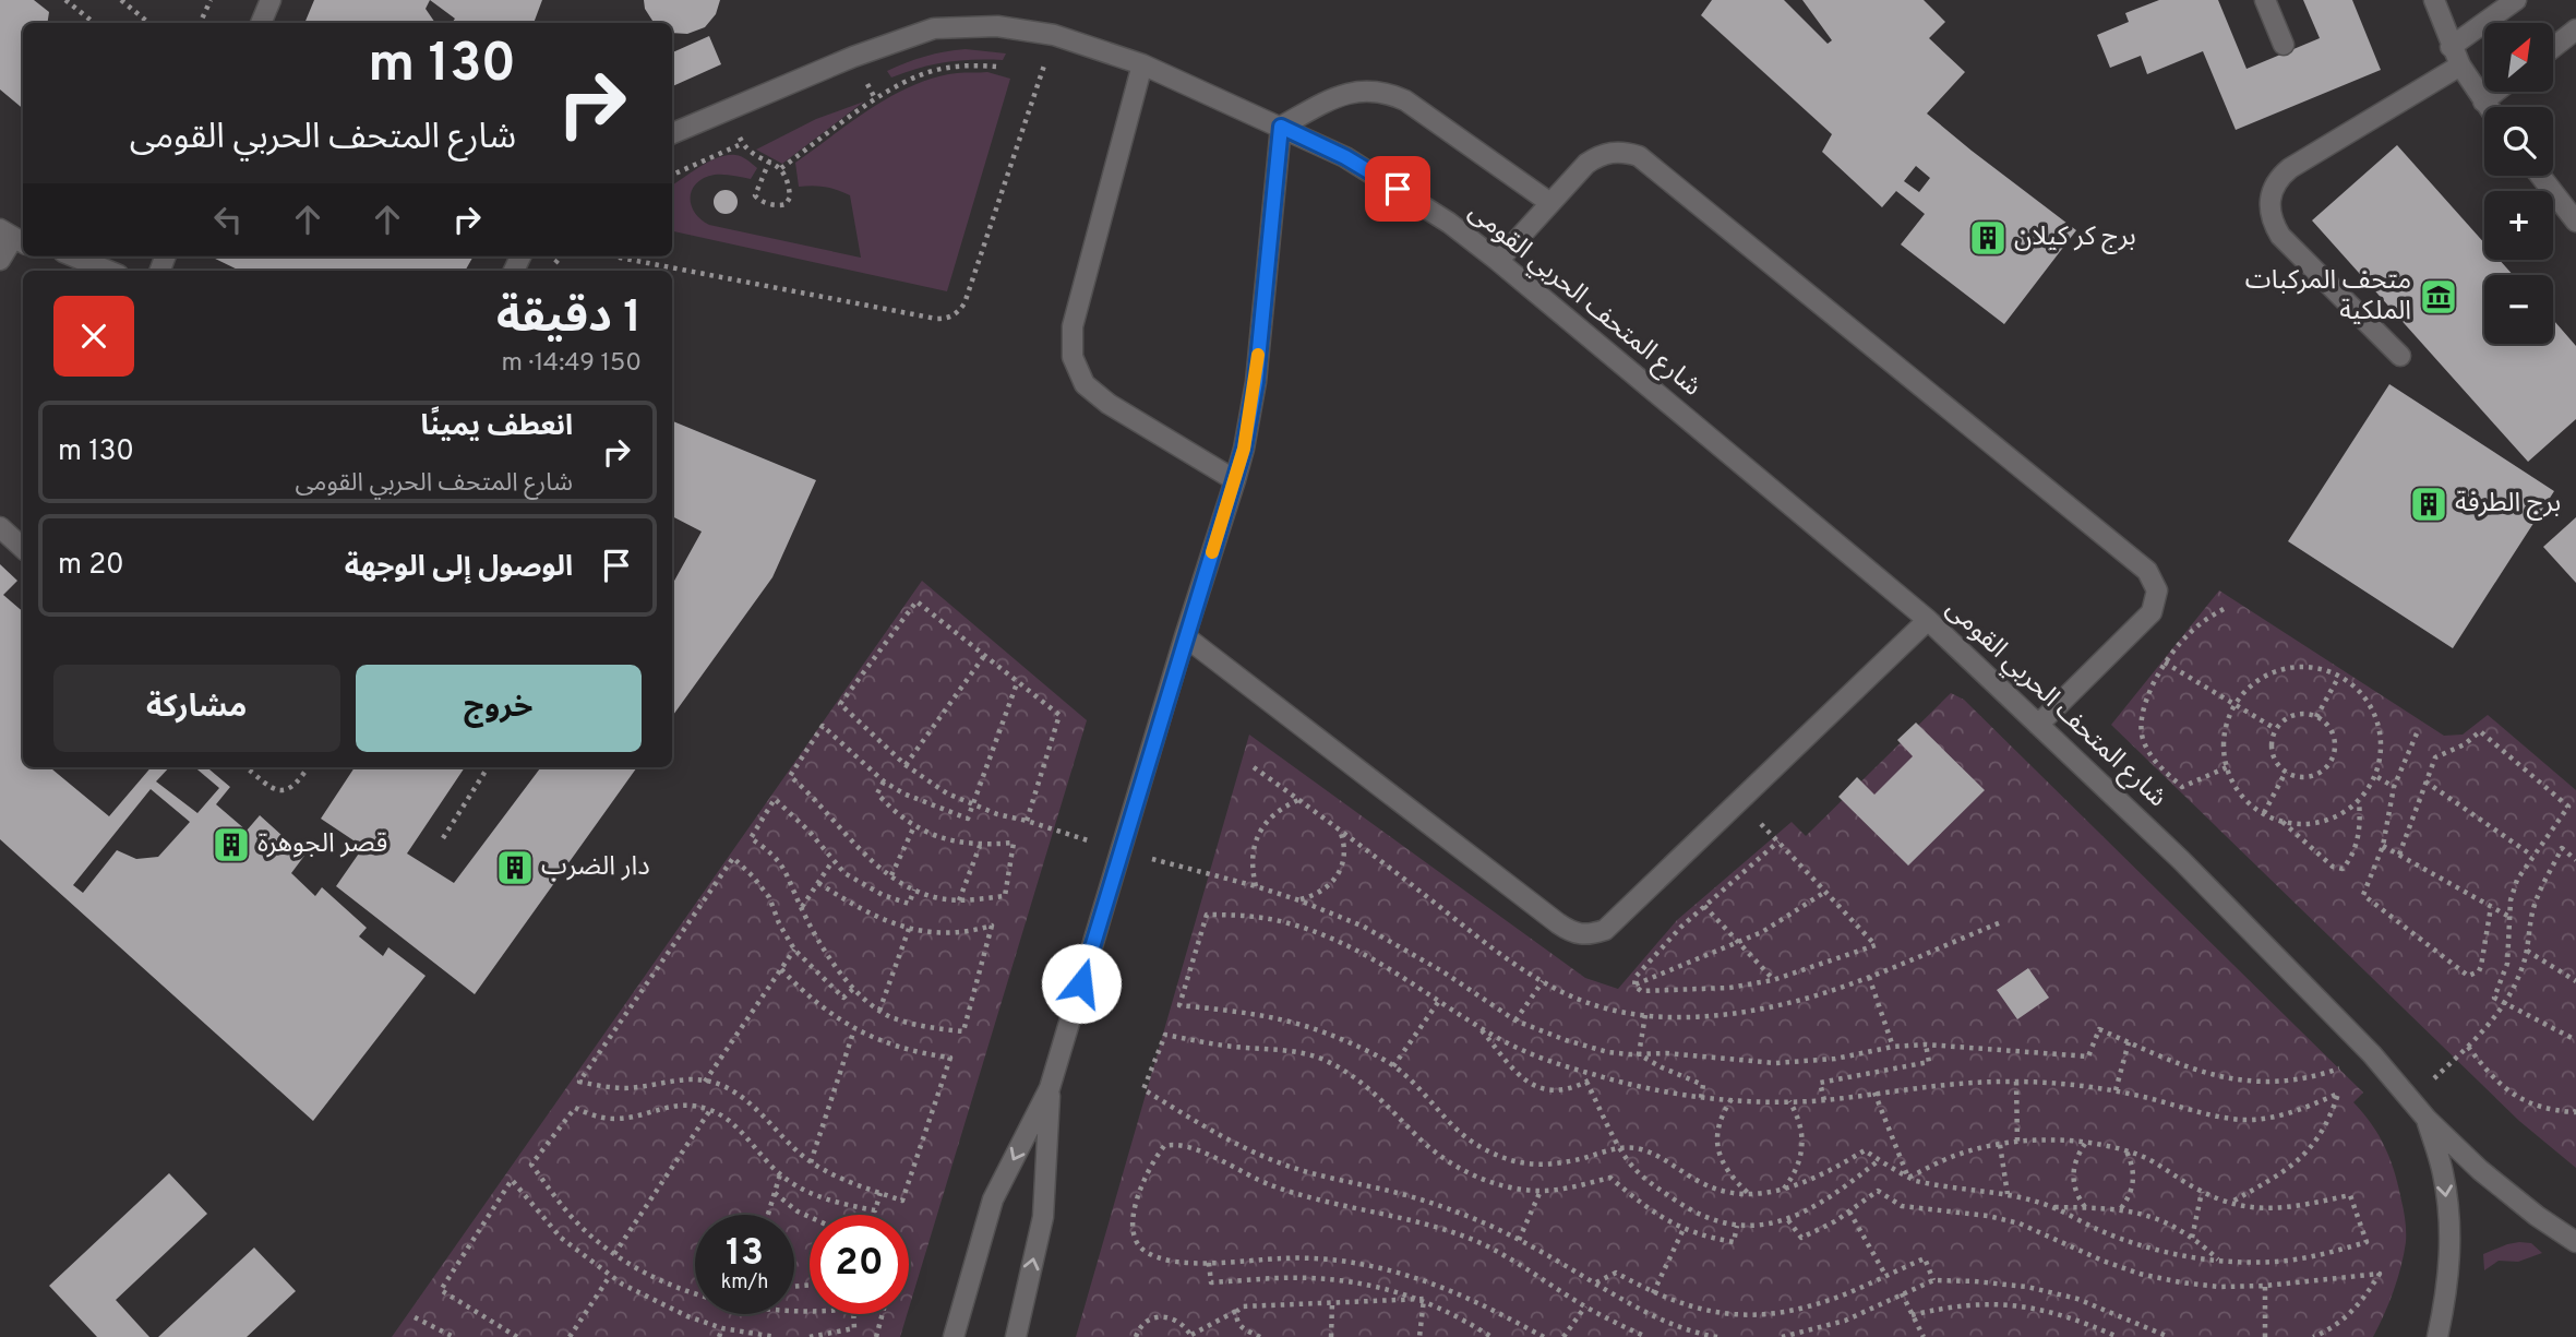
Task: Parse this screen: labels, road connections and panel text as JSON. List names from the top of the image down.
{
  "streets": {
    "lane": ["شارع المتحف الحربي القومى"]
  },
  "places": {
    "building": [
      "برج كر كيلان",
      "برج الطرفة",
      "قصر الجوهرة",
      "دار الضرب"
    ],
    "museum": ["متحف المركبات الملكية"]
  },
  "north": "top right",
  "page": {
    "map_buttons": ["+", "−"],
    "turn": ["130 m", "شارع المتحف الحربي القومى"],
    "heading": ["1 دقيقة", "150 m · 14:49"],
    "list": [
      {
        "name": "انعطف يمينًا",
        "note": "شارع المتحف الحربي القومى",
        "value": "130 m"
      },
      {
        "name": "الوصول إلى الوجهة",
        "value": "20 m"
      }
    ],
    "buttons": ["خروج", "مشاركة"],
    "speed": "13 km/h",
    "limit": "20"
  }
}
